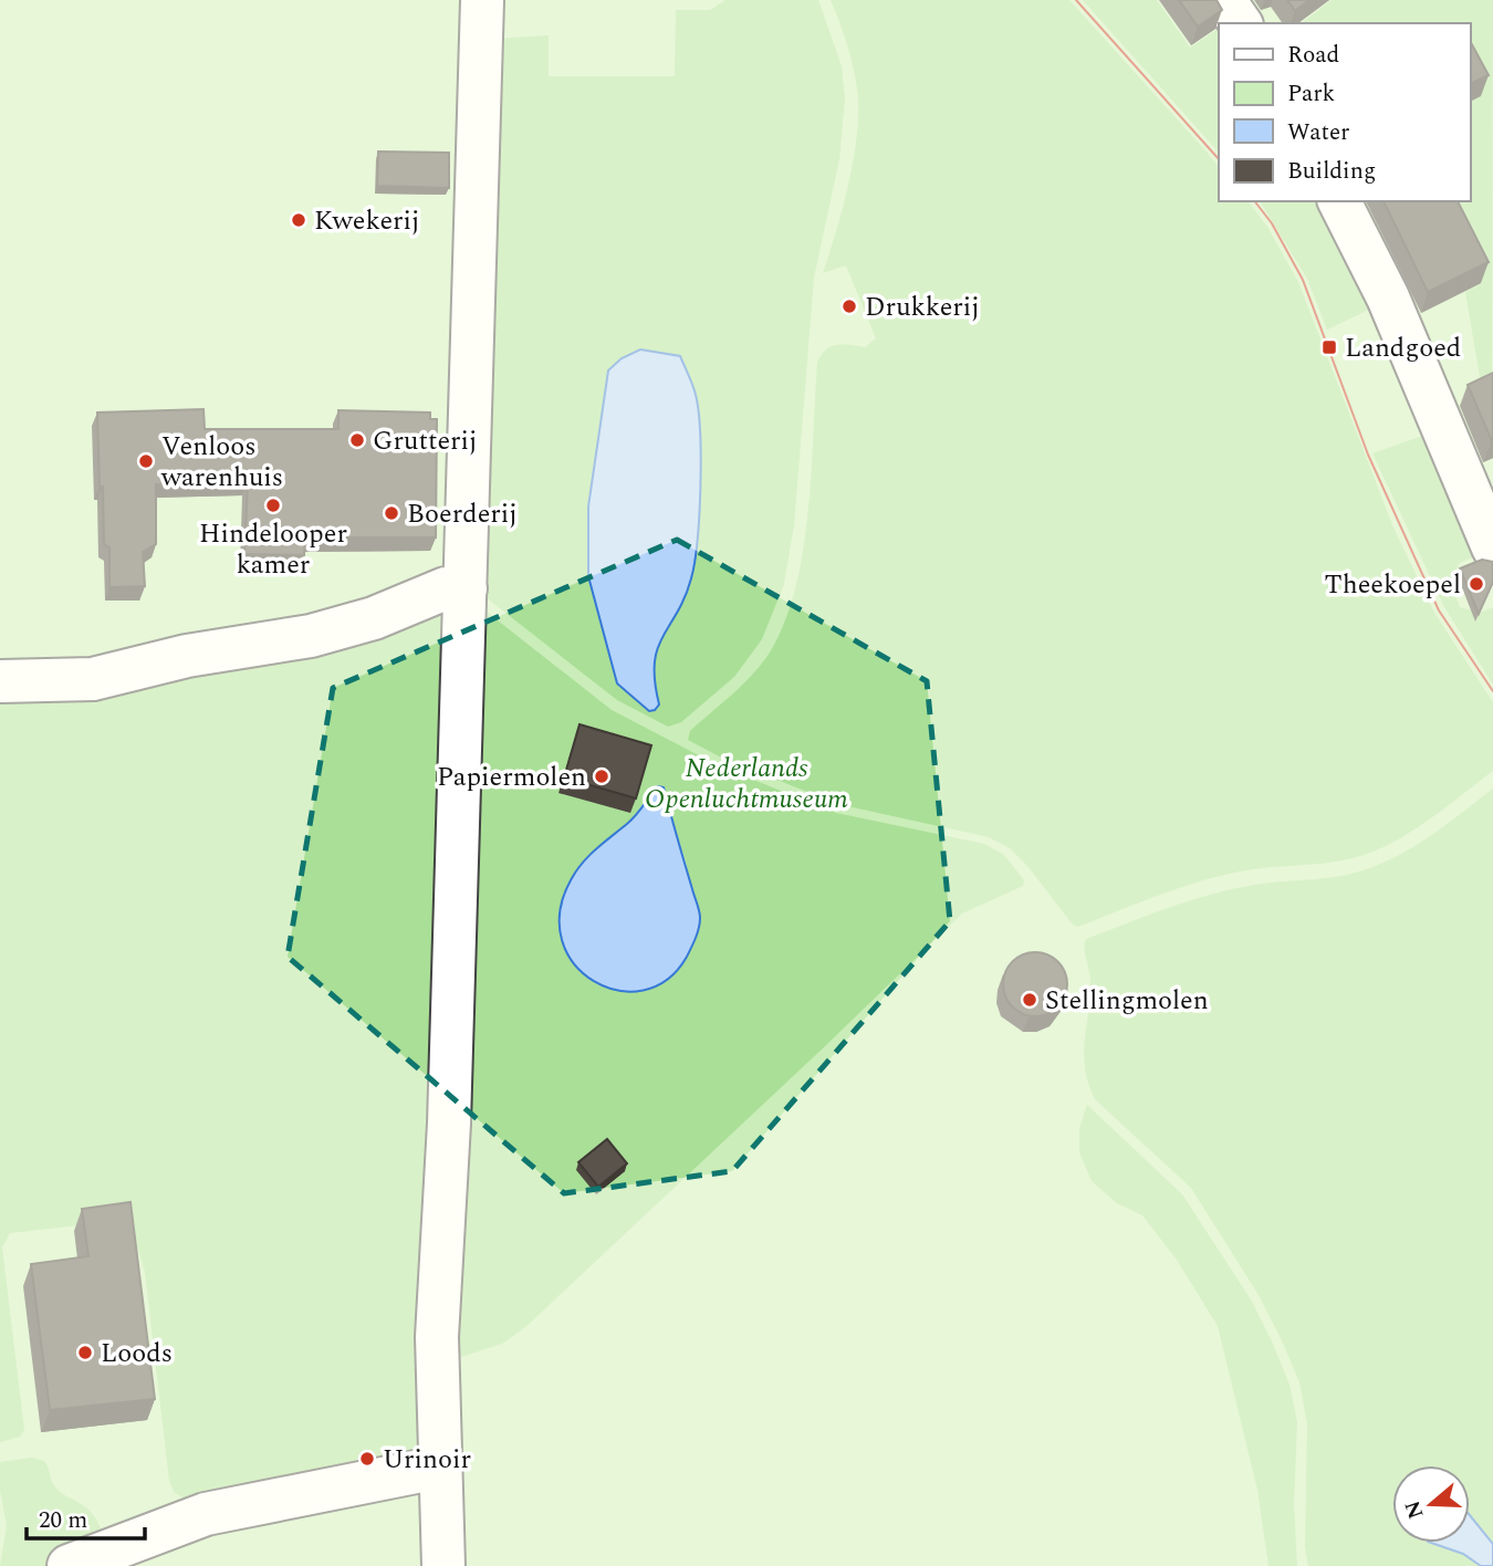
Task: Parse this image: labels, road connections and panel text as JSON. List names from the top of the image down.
{
  "parks": ["Nederlands Openluchtmuseum"],
  "places": {
    "other": [
      "Kwekerij",
      "Drukkerij",
      "Grutterij",
      "Venloos warenhuis",
      "Hindelooper kamer",
      "Boerderij",
      "Theekoepel",
      "Papiermolen",
      "Stellingmolen",
      "Loods",
      "Urinoir"
    ],
    "transit": ["Landgoed"]
  },
  "legend": [
    "Road",
    "Park",
    "Water",
    "Building"
  ],
  "scale_bar": "20 m",
  "north": "left"
}
